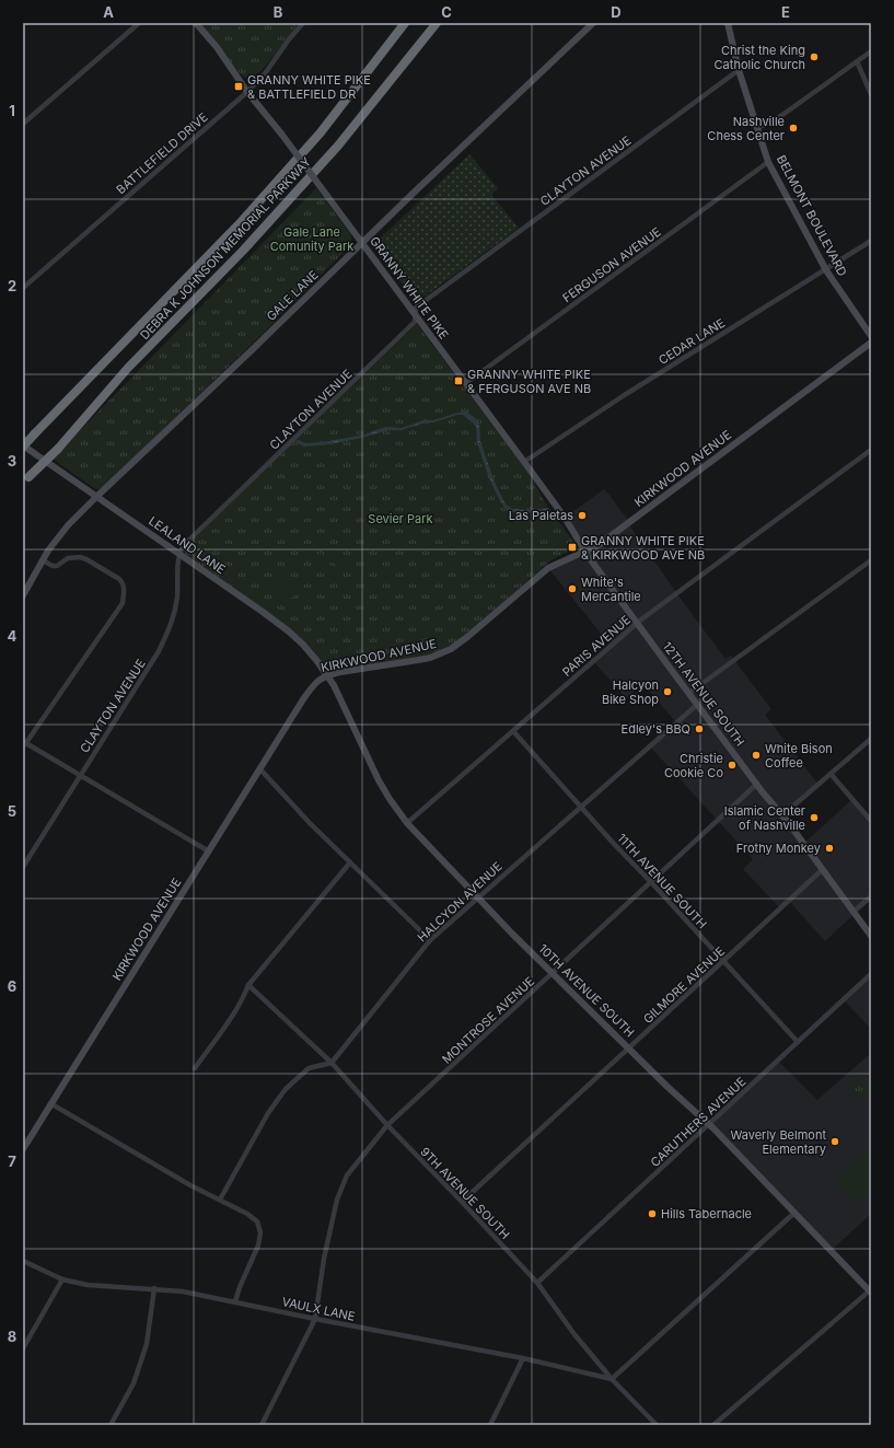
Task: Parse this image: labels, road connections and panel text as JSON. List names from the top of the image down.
{
  "streets": {
    "highway": ["DEBRA K JOHNSON MEMORIAL PARKWAY"],
    "street": [
      "BATTLEFIELD DRIVE",
      "CLAYTON AVENUE",
      "BELMONT BOULEVARD",
      "FERGUSON AVENUE",
      "GRANNY WHITE PIKE",
      "GALE LANE",
      "CEDAR LANE",
      "KIRKWOOD AVENUE",
      "LEALAND LANE",
      "PARIS AVENUE",
      "12TH AVENUE SOUTH",
      "11TH AVENUE SOUTH",
      "HALCYON AVENUE",
      "GILMORE AVENUE",
      "10TH AVENUE SOUTH",
      "MONTROSE AVENUE",
      "CARUTHERS AVENUE",
      "9TH AVENUE SOUTH",
      "VAULX LANE"
    ]
  },
  "crossings": [
    ["BATTLEFIELD DRIVE", "GRANNY WHITE PIKE"],
    ["CLAYTON AVENUE", "BELMONT BOULEVARD"],
    ["CLAYTON AVENUE", "GRANNY WHITE PIKE"],
    ["CLAYTON AVENUE", "LEALAND LANE"],
    ["BELMONT BOULEVARD", "FERGUSON AVENUE"],
    ["BELMONT BOULEVARD", "CEDAR LANE"],
    ["DEBRA K JOHNSON MEMORIAL PARKWAY", "LEALAND LANE"],
    ["FERGUSON AVENUE", "GRANNY WHITE PIKE"],
    ["GRANNY WHITE PIKE", "GALE LANE"],
    ["GRANNY WHITE PIKE", "CEDAR LANE"],
    ["GRANNY WHITE PIKE", "12TH AVENUE SOUTH"],
    ["GALE LANE", "LEALAND LANE"],
    ["CEDAR LANE", "12TH AVENUE SOUTH"],
    ["KIRKWOOD AVENUE", "LEALAND LANE"],
    ["KIRKWOOD AVENUE", "12TH AVENUE SOUTH"],
    ["KIRKWOOD AVENUE", "10TH AVENUE SOUTH"],
    ["LEALAND LANE", "10TH AVENUE SOUTH"],
    ["PARIS AVENUE", "12TH AVENUE SOUTH"],
    ["PARIS AVENUE", "11TH AVENUE SOUTH"],
    ["PARIS AVENUE", "10TH AVENUE SOUTH"],
    ["12TH AVENUE SOUTH", "HALCYON AVENUE"],
    ["12TH AVENUE SOUTH", "GILMORE AVENUE"],
    ["12TH AVENUE SOUTH", "MONTROSE AVENUE"],
    ["11TH AVENUE SOUTH", "HALCYON AVENUE"],
    ["11TH AVENUE SOUTH", "GILMORE AVENUE"],
    ["11TH AVENUE SOUTH", "MONTROSE AVENUE"],
    ["11TH AVENUE SOUTH", "CARUTHERS AVENUE"],
    ["HALCYON AVENUE", "10TH AVENUE SOUTH"],
    ["HALCYON AVENUE", "9TH AVENUE SOUTH"],
    ["GILMORE AVENUE", "10TH AVENUE SOUTH"],
    ["GILMORE AVENUE", "9TH AVENUE SOUTH"],
    ["10TH AVENUE SOUTH", "MONTROSE AVENUE"],
    ["10TH AVENUE SOUTH", "CARUTHERS AVENUE"],
    ["MONTROSE AVENUE", "9TH AVENUE SOUTH"],
    ["MONTROSE AVENUE", "VAULX LANE"],
    ["CARUTHERS AVENUE", "9TH AVENUE SOUTH"],
    ["9TH AVENUE SOUTH", "VAULX LANE"]
  ],
  "parks": ["Gale Lane Comunity Park", "Sevier Park"],
  "places": {
    "other": [
      "Christ the King Catholic Church",
      "Nashville Chess Center",
      "Las Paletas",
      "White's Mercantile",
      "Halcyon Bike Shop",
      "Edley's BBQ",
      "White Bison Coffee",
      "Christie Cookie Co",
      "Islamic Center of Nashville",
      "Frothy Monkey",
      "Waverly Belmont Elementary",
      "Hills Tabernacle"
    ],
    "transit": ["GRANNY WHITE PIKE & BATTLEFIELD DR", "GRANNY WHITE PIKE & FERGUSON AVE NB", "GRANNY WHITE PIKE & KIRKWOOD AVE NB"]
  },
  "grid": {
    "columns": [
      "A",
      "B",
      "C",
      "D",
      "E"
    ],
    "rows": [
      "1",
      "2",
      "3",
      "4",
      "5",
      "6",
      "7",
      "8"
    ]
  }
}
